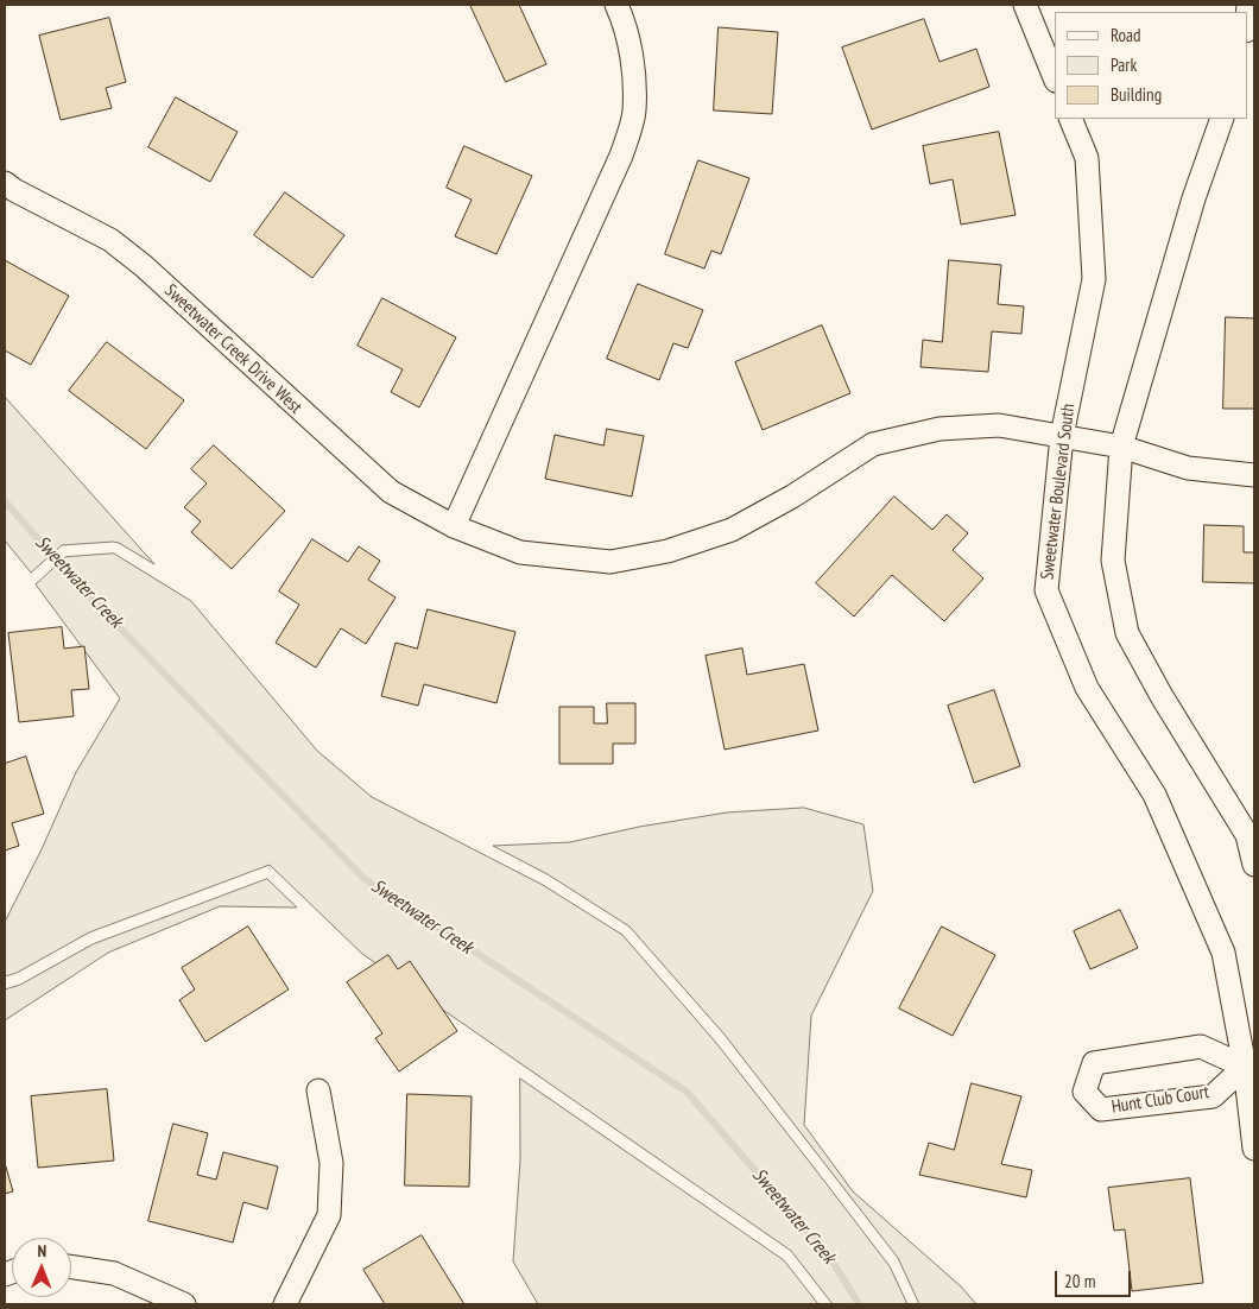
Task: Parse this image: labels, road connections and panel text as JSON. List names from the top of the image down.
{
  "streets": {
    "street": ["Sweetwater Creek Drive West", "Sweetwater Boulevard South", "Hunt Club Court"]
  },
  "crossings": [
    ["Sweetwater Creek Drive West", "Sweetwater Boulevard South"],
    ["Sweetwater Boulevard South", "Hunt Club Court"]
  ],
  "water": ["Sweetwater Creek"],
  "legend": ["Road", "Park", "Building"],
  "scale_bar": "20 m",
  "north": "top"
}
